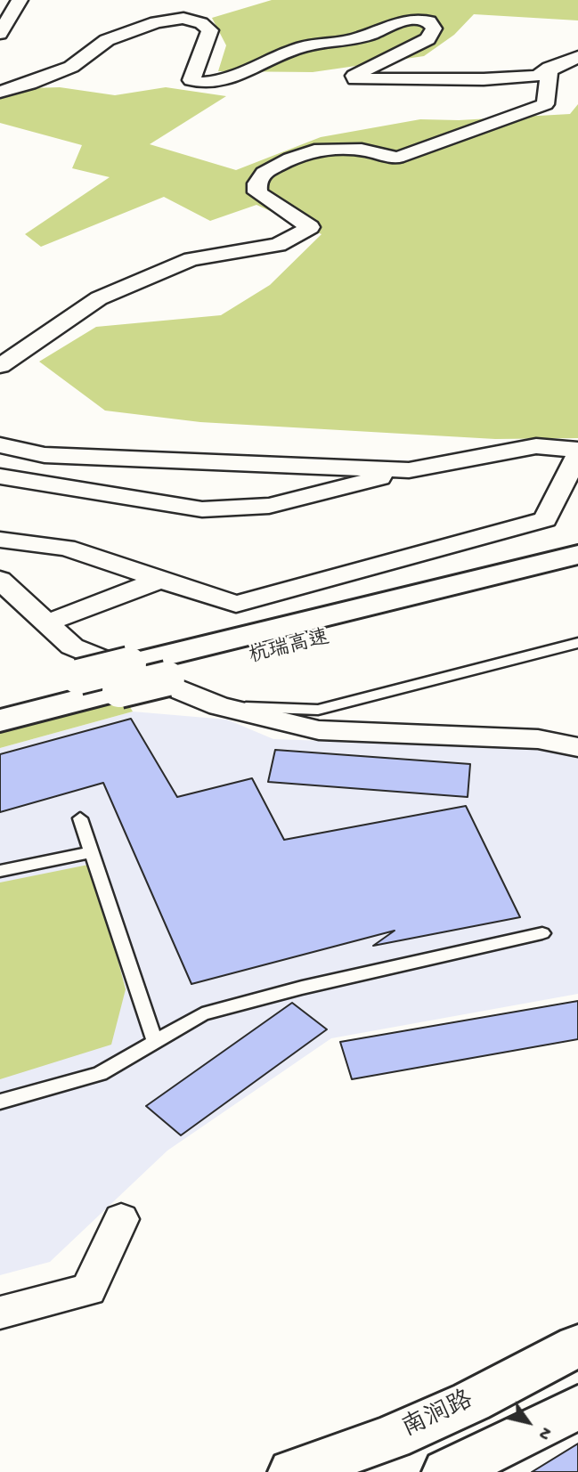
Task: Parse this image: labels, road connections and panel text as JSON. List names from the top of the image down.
{
  "streets": {
    "highway": ["杭瑞高速", "南涧路"]
  },
  "north": "bottom right"
}
